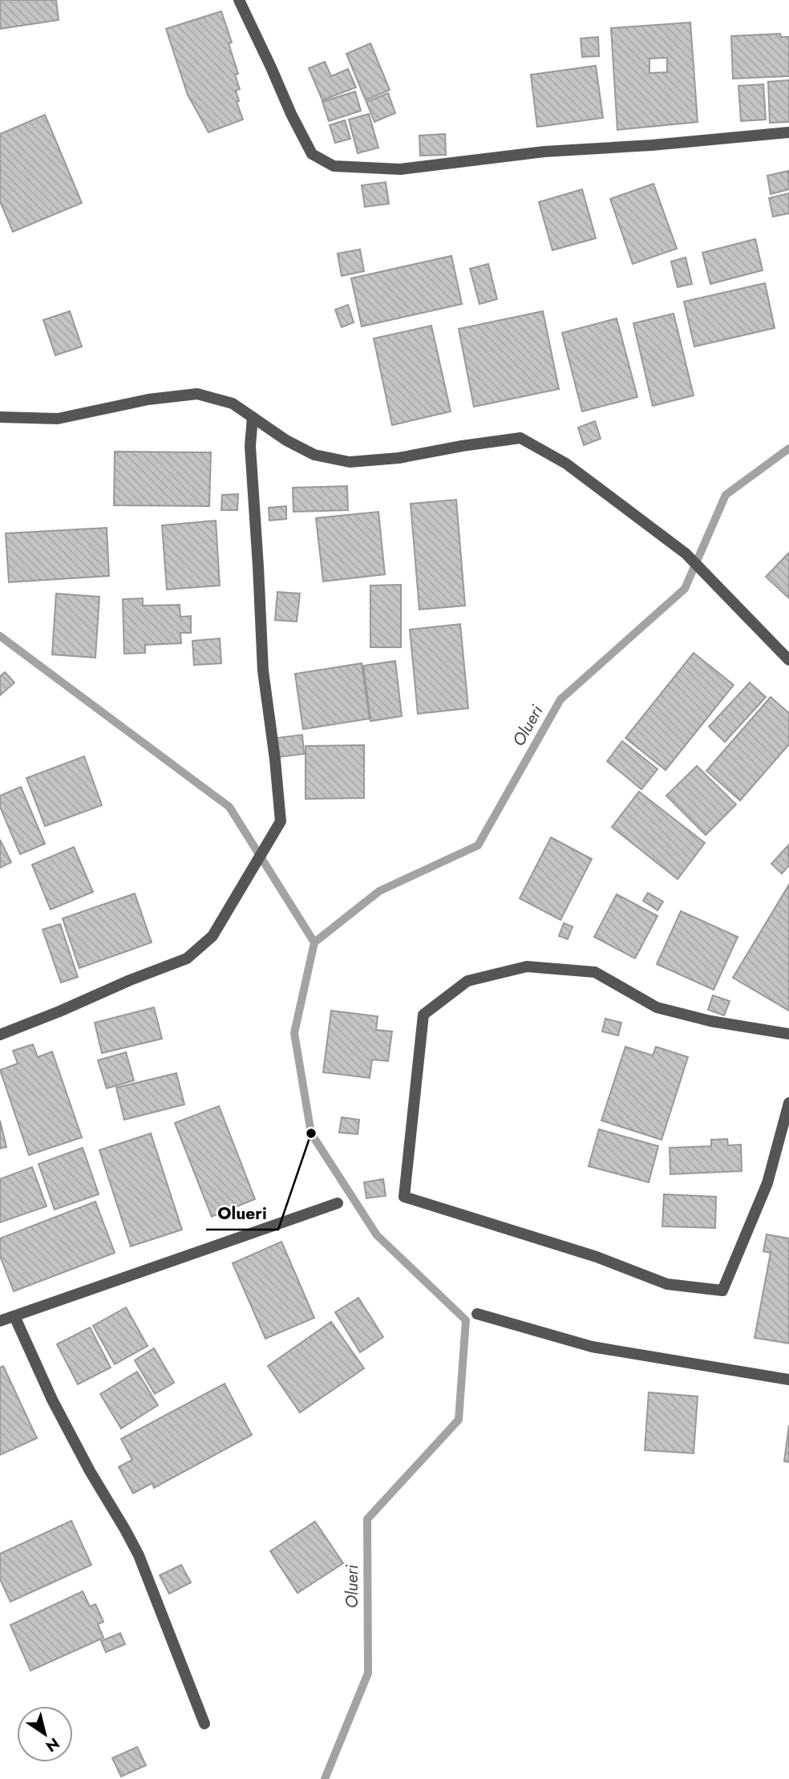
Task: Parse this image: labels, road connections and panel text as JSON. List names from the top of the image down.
{
  "water": ["Olueri"],
  "places": ["Olueri"],
  "north": "bottom right"
}
